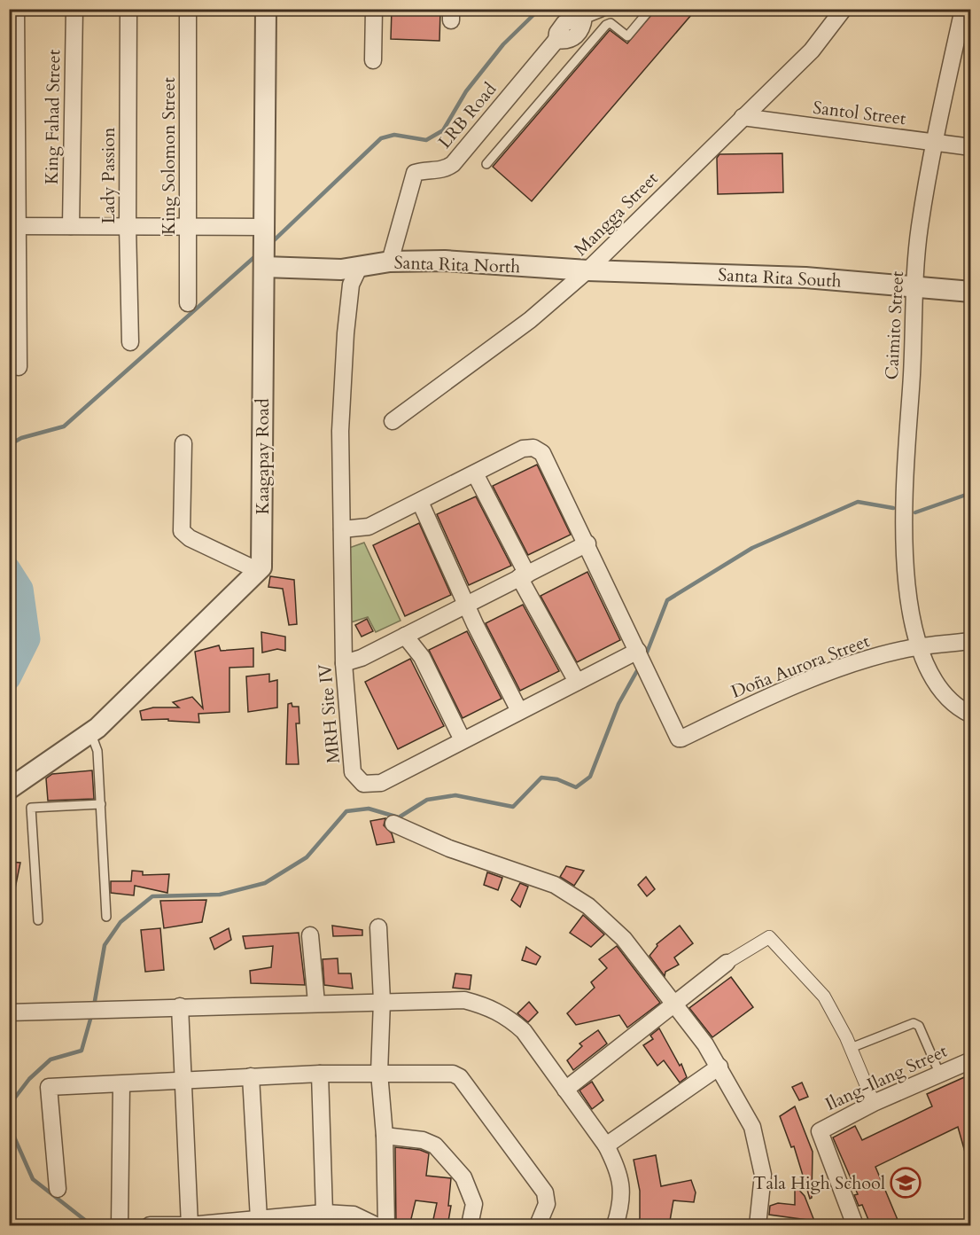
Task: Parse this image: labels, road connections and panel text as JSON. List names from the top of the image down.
{
  "streets": {
    "street": [
      "Santol Street",
      "LRB Road",
      "King Fahad Street",
      "King Solomon Street",
      "Lady Passion",
      "Mangga Street",
      "Santa Rita North",
      "Santa Rita South",
      "Caimito Street",
      "Kaagapay Road",
      "Doña Aurora Street",
      "MRH Site IV",
      "Ilang-Ilang Street"
    ]
  },
  "crossings": [
    ["Santol Street", "Mangga Street"],
    ["Santol Street", "Caimito Street"],
    ["LRB Road", "Santa Rita North"],
    ["Mangga Street", "Santa Rita North"],
    ["Mangga Street", "Santa Rita South"],
    ["Santa Rita North", "Santa Rita South"],
    ["Santa Rita North", "Kaagapay Road"],
    ["Santa Rita North", "MRH Site IV"],
    ["Santa Rita South", "Caimito Street"],
    ["Caimito Street", "Doña Aurora Street"],
    ["Doña Aurora Street", "MRH Site IV"]
  ],
  "places": {
    "school or university": ["Tala High School"]
  }
}
